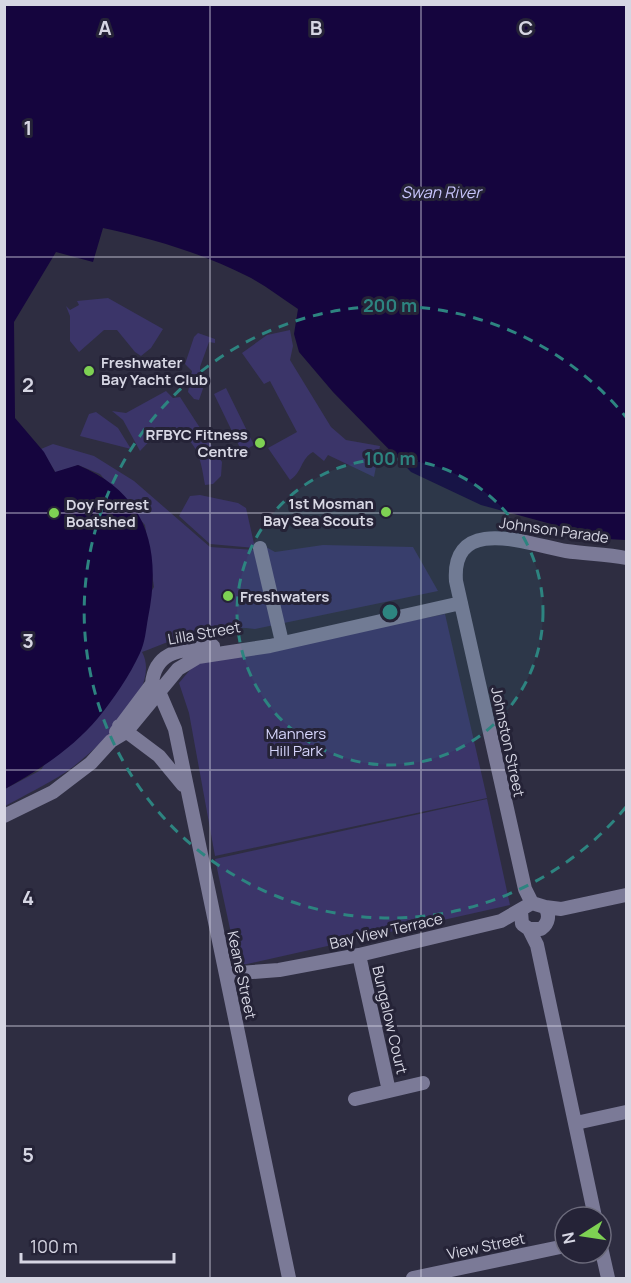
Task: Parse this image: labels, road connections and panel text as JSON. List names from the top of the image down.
{
  "streets": {
    "street": [
      "Johnson Parade",
      "Lilla Street",
      "Johnston Street",
      "Bay View Terrace",
      "Keane Street",
      "Bungalow Court",
      "View Street"
    ]
  },
  "crossings": [
    ["Johnson Parade", "Lilla Street"],
    ["Johnson Parade", "Johnston Street"],
    ["Lilla Street", "Johnston Street"],
    ["Lilla Street", "Keane Street"],
    ["Johnston Street", "Bay View Terrace"],
    ["Bay View Terrace", "Keane Street"],
    ["Bay View Terrace", "Bungalow Court"]
  ],
  "water": ["Swan River"],
  "parks": ["Manners Hill Park"],
  "places": [
    "Freshwater Bay Yacht Club",
    "RFBYC Fitness Centre",
    "1st Mosman Bay Sea Scouts",
    "Doy Forrest Boatshed",
    "Freshwaters"
  ],
  "scale_bar": "100 m",
  "north": "left",
  "grid": {
    "columns": ["A", "B", "C"],
    "rows": [
      "1",
      "2",
      "3",
      "4",
      "5"
    ]
  },
  "rings": ["200 m", "100 m"]
}
